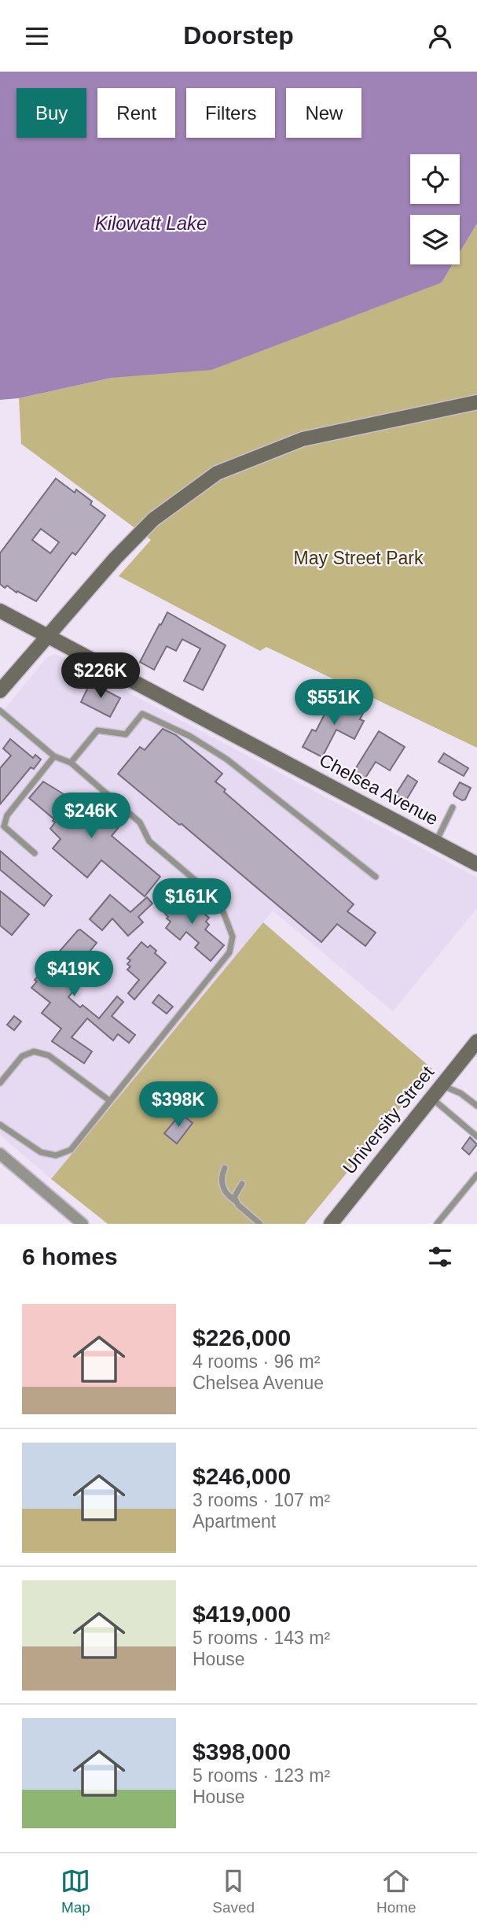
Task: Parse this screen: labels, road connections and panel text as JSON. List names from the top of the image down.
{
  "streets": {
    "main road": ["Chelsea Avenue", "University Street"]
  },
  "water": ["Kilowatt Lake"],
  "parks": ["May Street Park"],
  "page": {
    "header": "Doorstep",
    "chip": [
      "Buy",
      "Rent",
      "Filters",
      "New"
    ],
    "price": [
      "$226K",
      "$551K",
      "$246K",
      "$161K",
      "$419K",
      "$398K"
    ],
    "heading": "6 homes",
    "list": [
      {
        "name": "$226,000",
        "note": "4 rooms · 96 m² · Chelsea Avenue"
      },
      {
        "name": "$246,000",
        "note": "3 rooms · 107 m² · Apartment"
      },
      {
        "name": "$419,000",
        "note": "5 rooms · 143 m² · House"
      },
      {
        "name": "$398,000",
        "note": "5 rooms · 123 m² · House"
      }
    ],
    "tabs": ["Map", "Saved", "Home"]
  }
}
